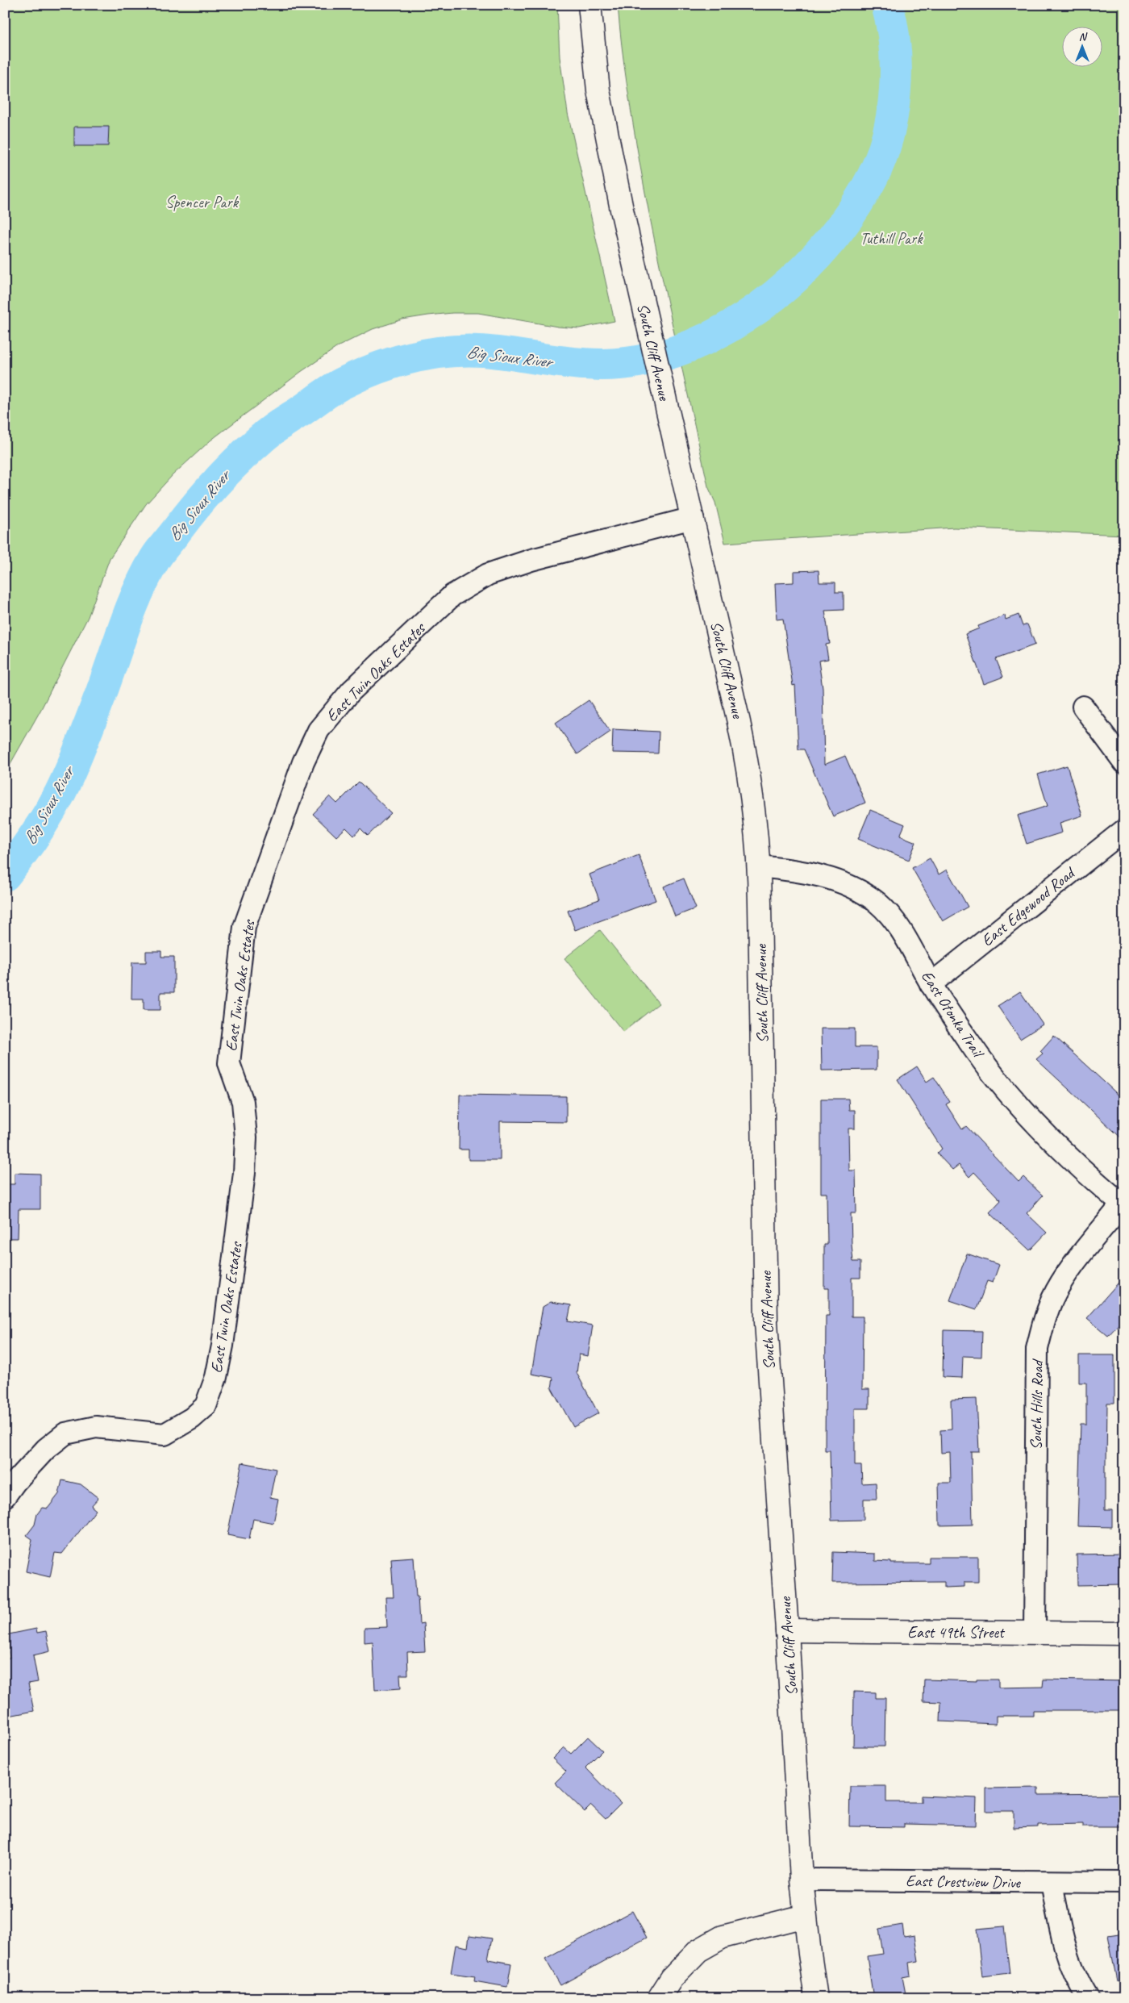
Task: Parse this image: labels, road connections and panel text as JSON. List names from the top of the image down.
{
  "streets": {
    "main road": ["South Cliff Avenue", "East 49th Street"],
    "street": [
      "East Twin Oaks Estates",
      "East Edgewood Road",
      "East Otonka Trail",
      "South Hills Road",
      "East Crestview Drive"
    ]
  },
  "crossings": [
    ["South Cliff Avenue", "East Twin Oaks Estates"],
    ["South Cliff Avenue", "East Otonka Trail"],
    ["South Cliff Avenue", "East 49th Street"],
    ["South Cliff Avenue", "East Crestview Drive"],
    ["East Edgewood Road", "East Otonka Trail"],
    ["East Otonka Trail", "South Hills Road"],
    ["South Hills Road", "East 49th Street"]
  ],
  "water": ["Big Sioux River"],
  "parks": ["Spencer Park", "Tuthill Park"],
  "north": "top"
}
